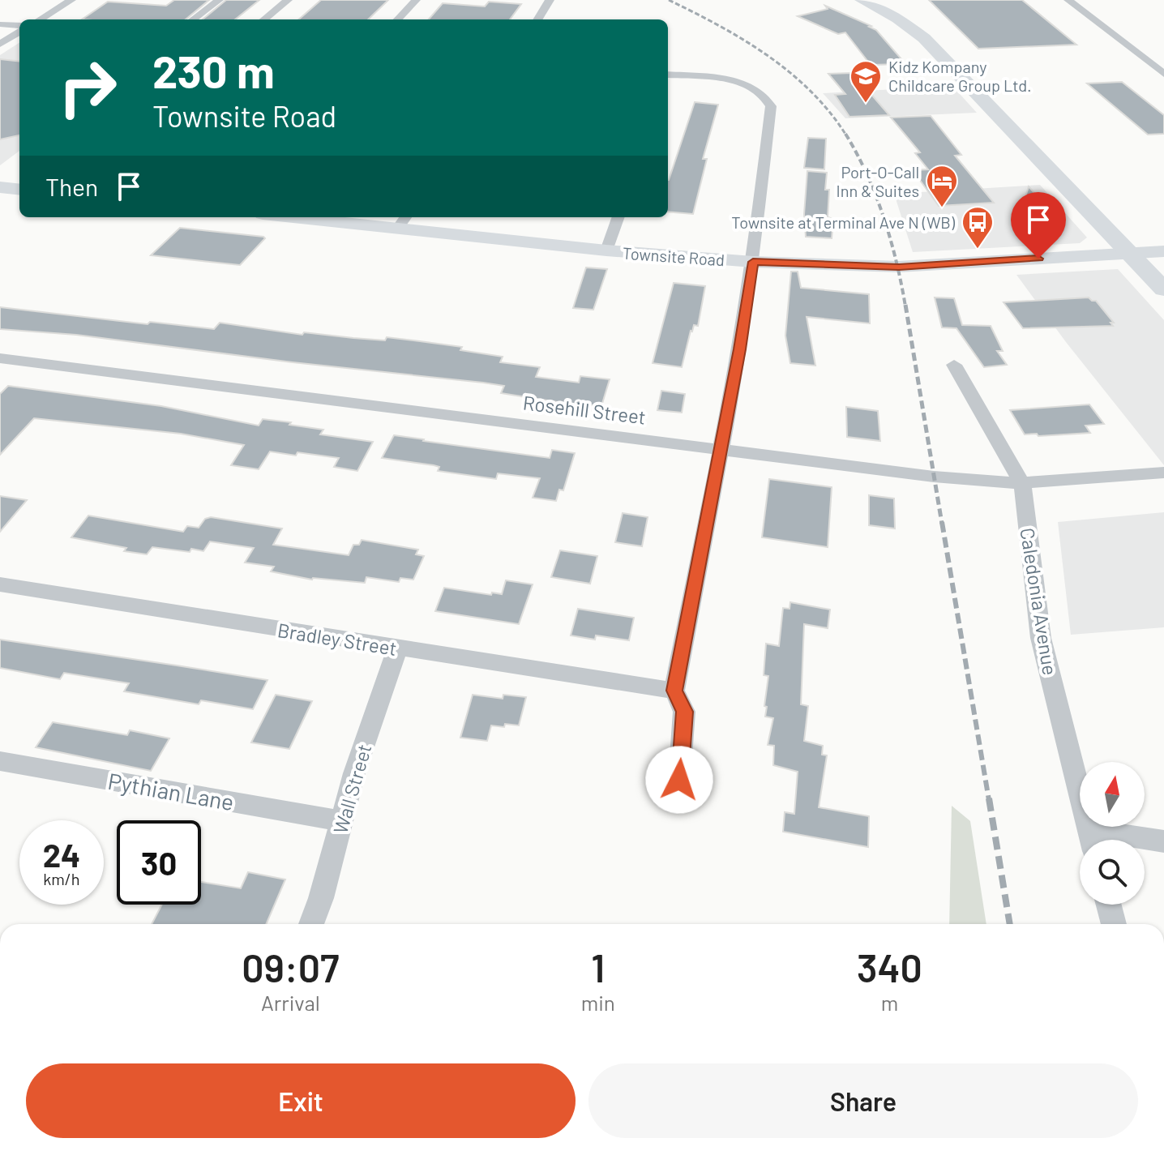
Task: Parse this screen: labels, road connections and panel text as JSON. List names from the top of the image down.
{
  "streets": {
    "street": [
      "Townsite Road",
      "Rosehill Street",
      "Caledonia Avenue",
      "Bradley Street",
      "Wall Street",
      "Pythian Lane"
    ]
  },
  "crossings": [
    ["Rosehill Street", "Caledonia Avenue"],
    ["Bradley Street", "Wall Street"],
    ["Wall Street", "Pythian Lane"]
  ],
  "places": {
    "school or university": ["Kidz Kompany Childcare Group Ltd."],
    "hotel": ["Port-O-Call Inn & Suites"],
    "bus stop": ["Townsite at Terminal Ave N (WB)"]
  },
  "north": "top",
  "page": {
    "turn": ["230 m", "Townsite Road"],
    "then": "Then",
    "speed": "24 km/h",
    "limit": "30",
    "eta": [
      "09:07",
      "Arrival",
      "1",
      "min",
      "340",
      "m"
    ],
    "buttons": ["Exit", "Share"]
  }
}
